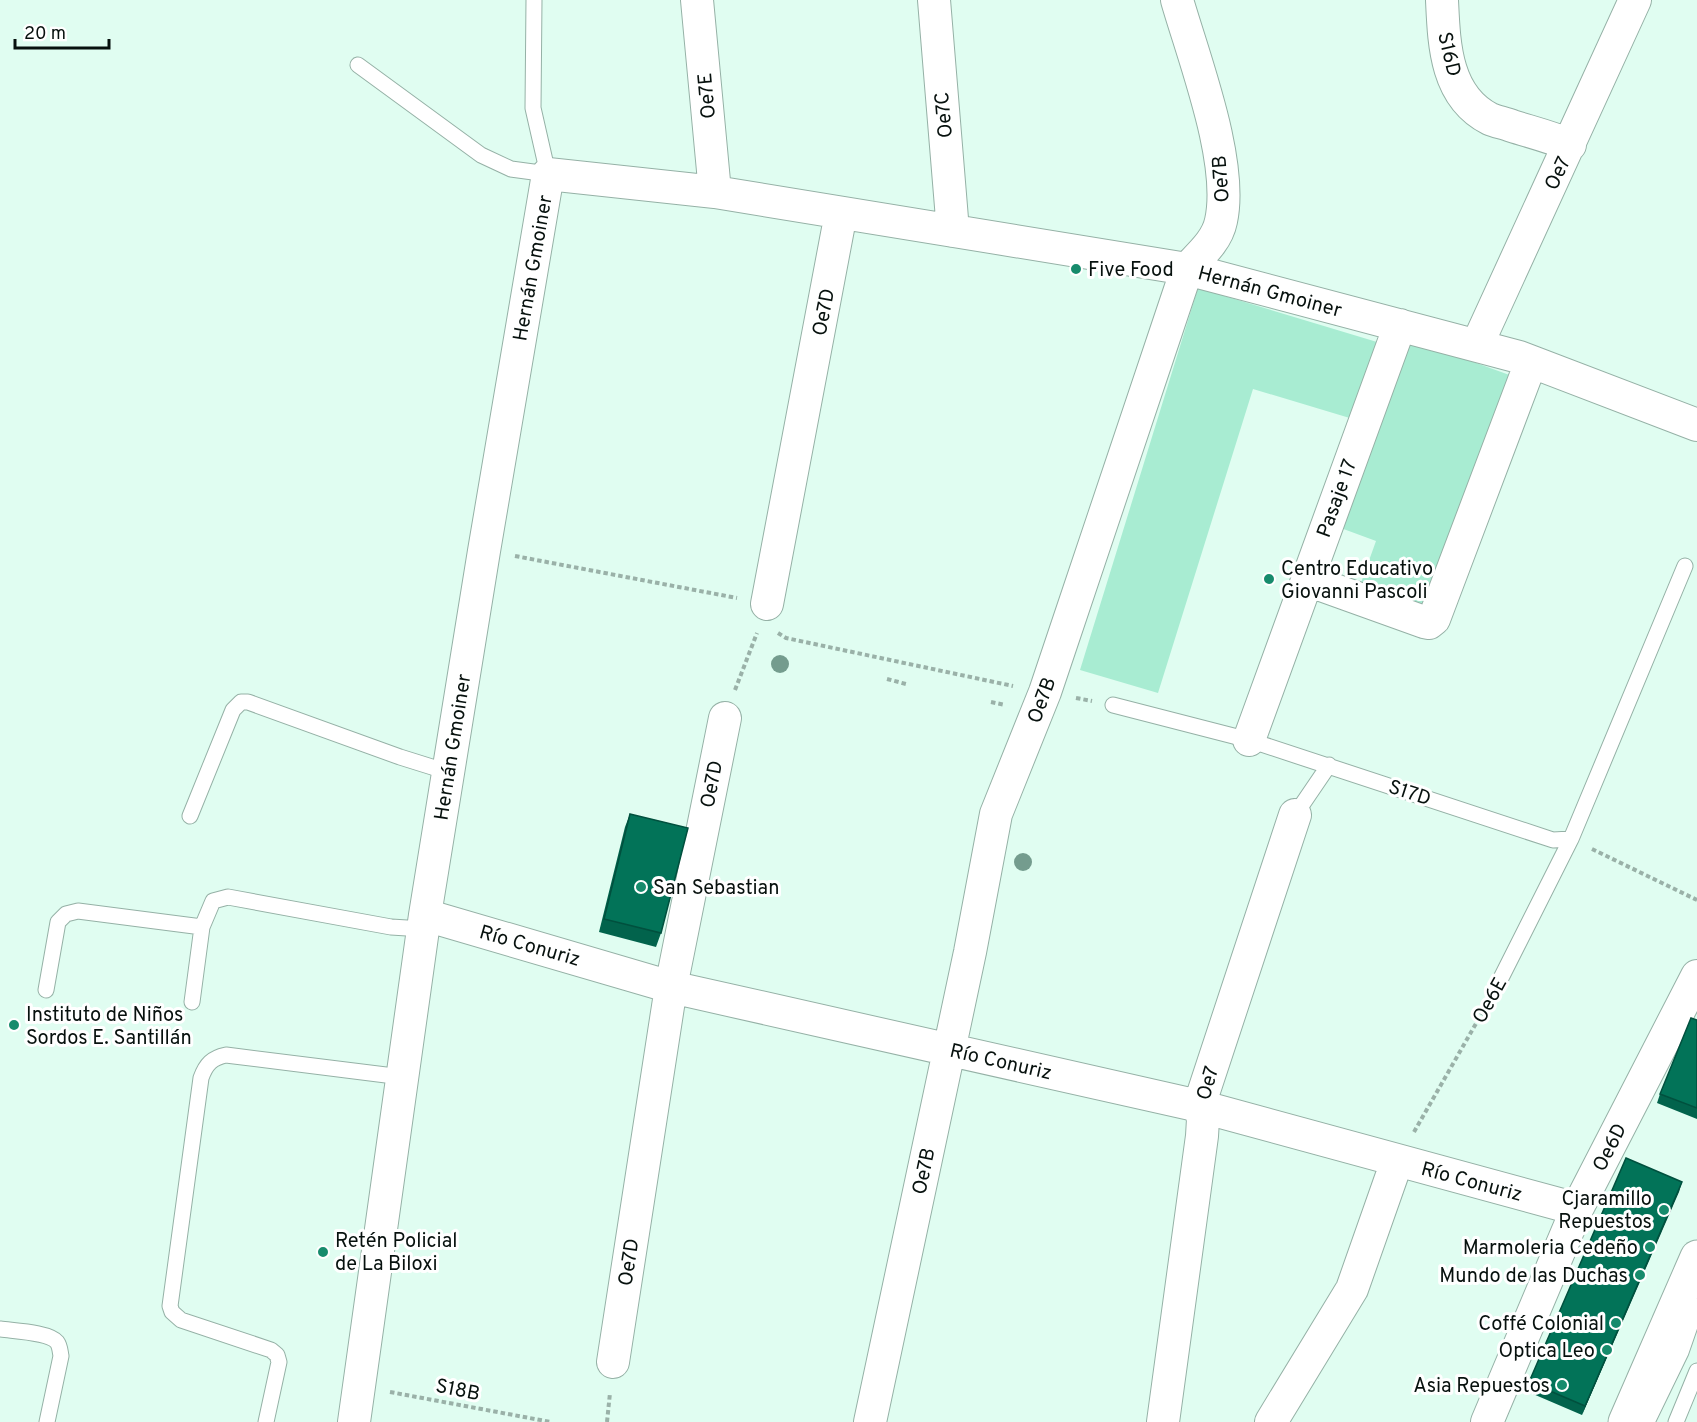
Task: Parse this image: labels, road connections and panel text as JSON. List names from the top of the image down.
{
  "streets": {
    "street": [
      "S16D",
      "Oe7E",
      "Oe7C",
      "Oe7",
      "Oe7B",
      "Hernán Gmoiner",
      "Oe7D",
      "Pasaje 17",
      "Río Conuriz",
      "Oe6D"
    ],
    "lane": ["S17D", "Oe6E"],
    "path": ["S18B"]
  },
  "crossings": [
    ["S16D", "Oe7"],
    ["Oe7E", "Hernán Gmoiner"],
    ["Oe7C", "Hernán Gmoiner"],
    ["Oe7", "Hernán Gmoiner"],
    ["Oe7", "S17D"],
    ["Oe7", "Río Conuriz"],
    ["Oe7B", "Hernán Gmoiner"],
    ["Oe7B", "Río Conuriz"],
    ["Hernán Gmoiner", "Oe7D"],
    ["Hernán Gmoiner", "Pasaje 17"],
    ["Hernán Gmoiner", "Río Conuriz"],
    ["Hernán Gmoiner", "S18B"],
    ["Oe7D", "Río Conuriz"],
    ["Pasaje 17", "S17D"],
    ["S17D", "Oe6E"],
    ["Río Conuriz", "Oe6E"],
    ["Río Conuriz", "Oe6D"]
  ],
  "places": [
    "Five Food",
    "Centro Educativo Giovanni Pascoli",
    "San Sebastian",
    "Instituto de Niños Sordos E. Santillán",
    "Cjaramillo Repuestos",
    "Marmoleria Cedeño",
    "Retén Policial de La Biloxi",
    "Mundo de las Duchas",
    "Coffé Colonial",
    "Optica Leo",
    "Asia Repuestos"
  ],
  "scale_bar": "20 m"
}
